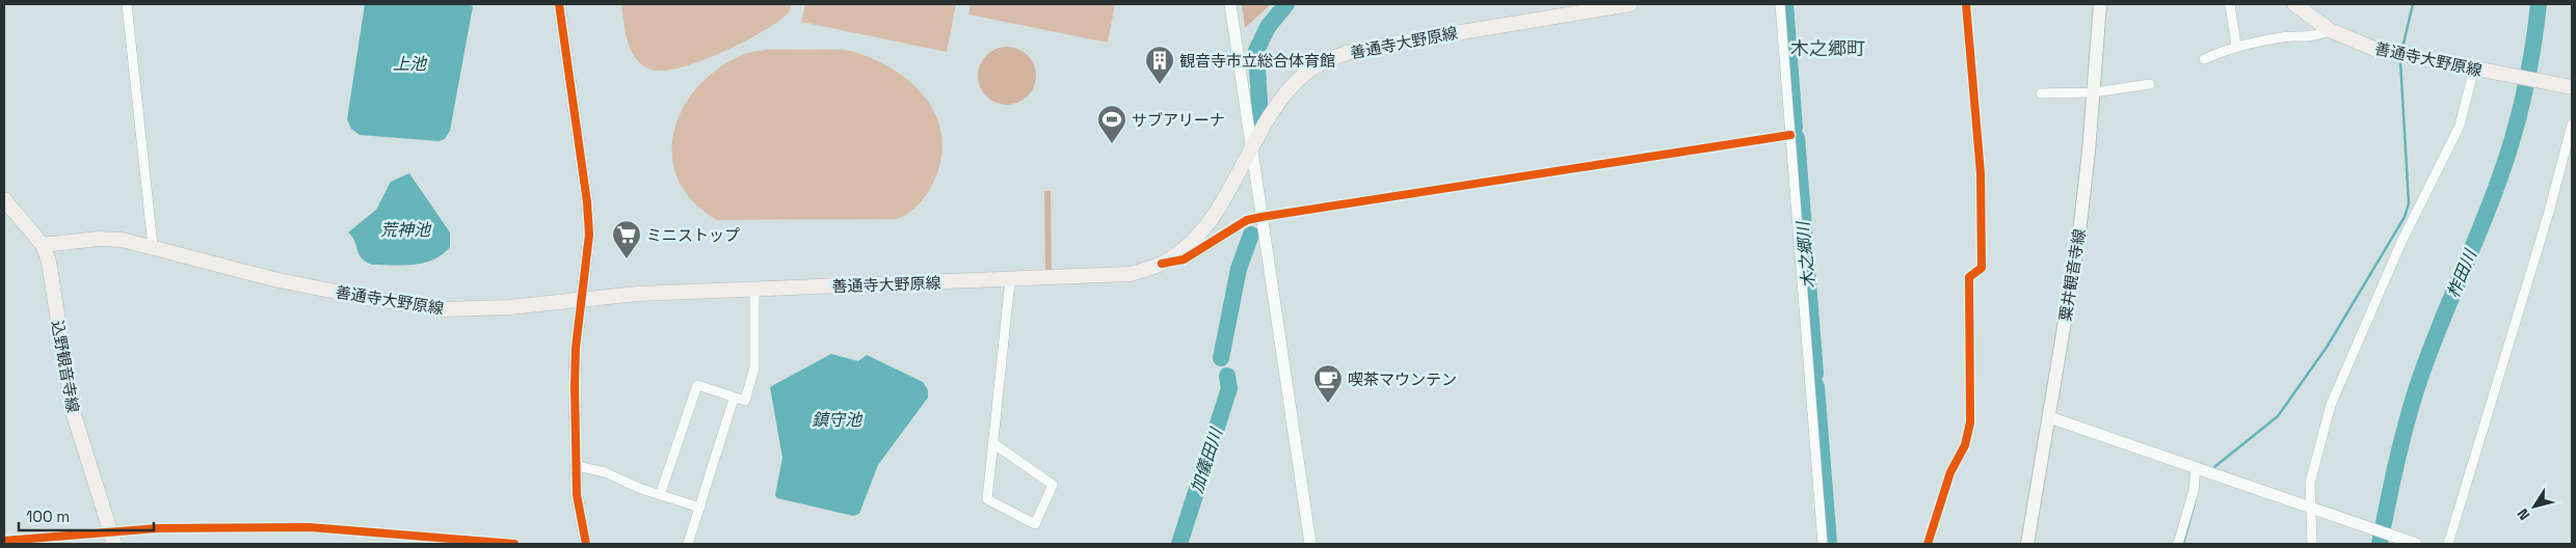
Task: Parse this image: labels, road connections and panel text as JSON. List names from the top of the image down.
{
  "streets": {
    "main road": ["善通寺大野原線", "粟井観音寺線", "込野観音寺線"]
  },
  "crossings": [
    ["善通寺大野原線", "込野観音寺線"]
  ],
  "districts": ["木之郷町"],
  "water": [
    "上池",
    "荒神池",
    "木之郷川",
    "柞田川",
    "鎮守池",
    "加儀田川"
  ],
  "places": {
    "building": ["観音寺市立総合体育館"],
    "sports": ["サブアリーナ"],
    "supermarket": ["ミニストップ"],
    "cafe": ["喫茶マウンテン"]
  },
  "scale_bar": "100 m",
  "north": "bottom left"
}
